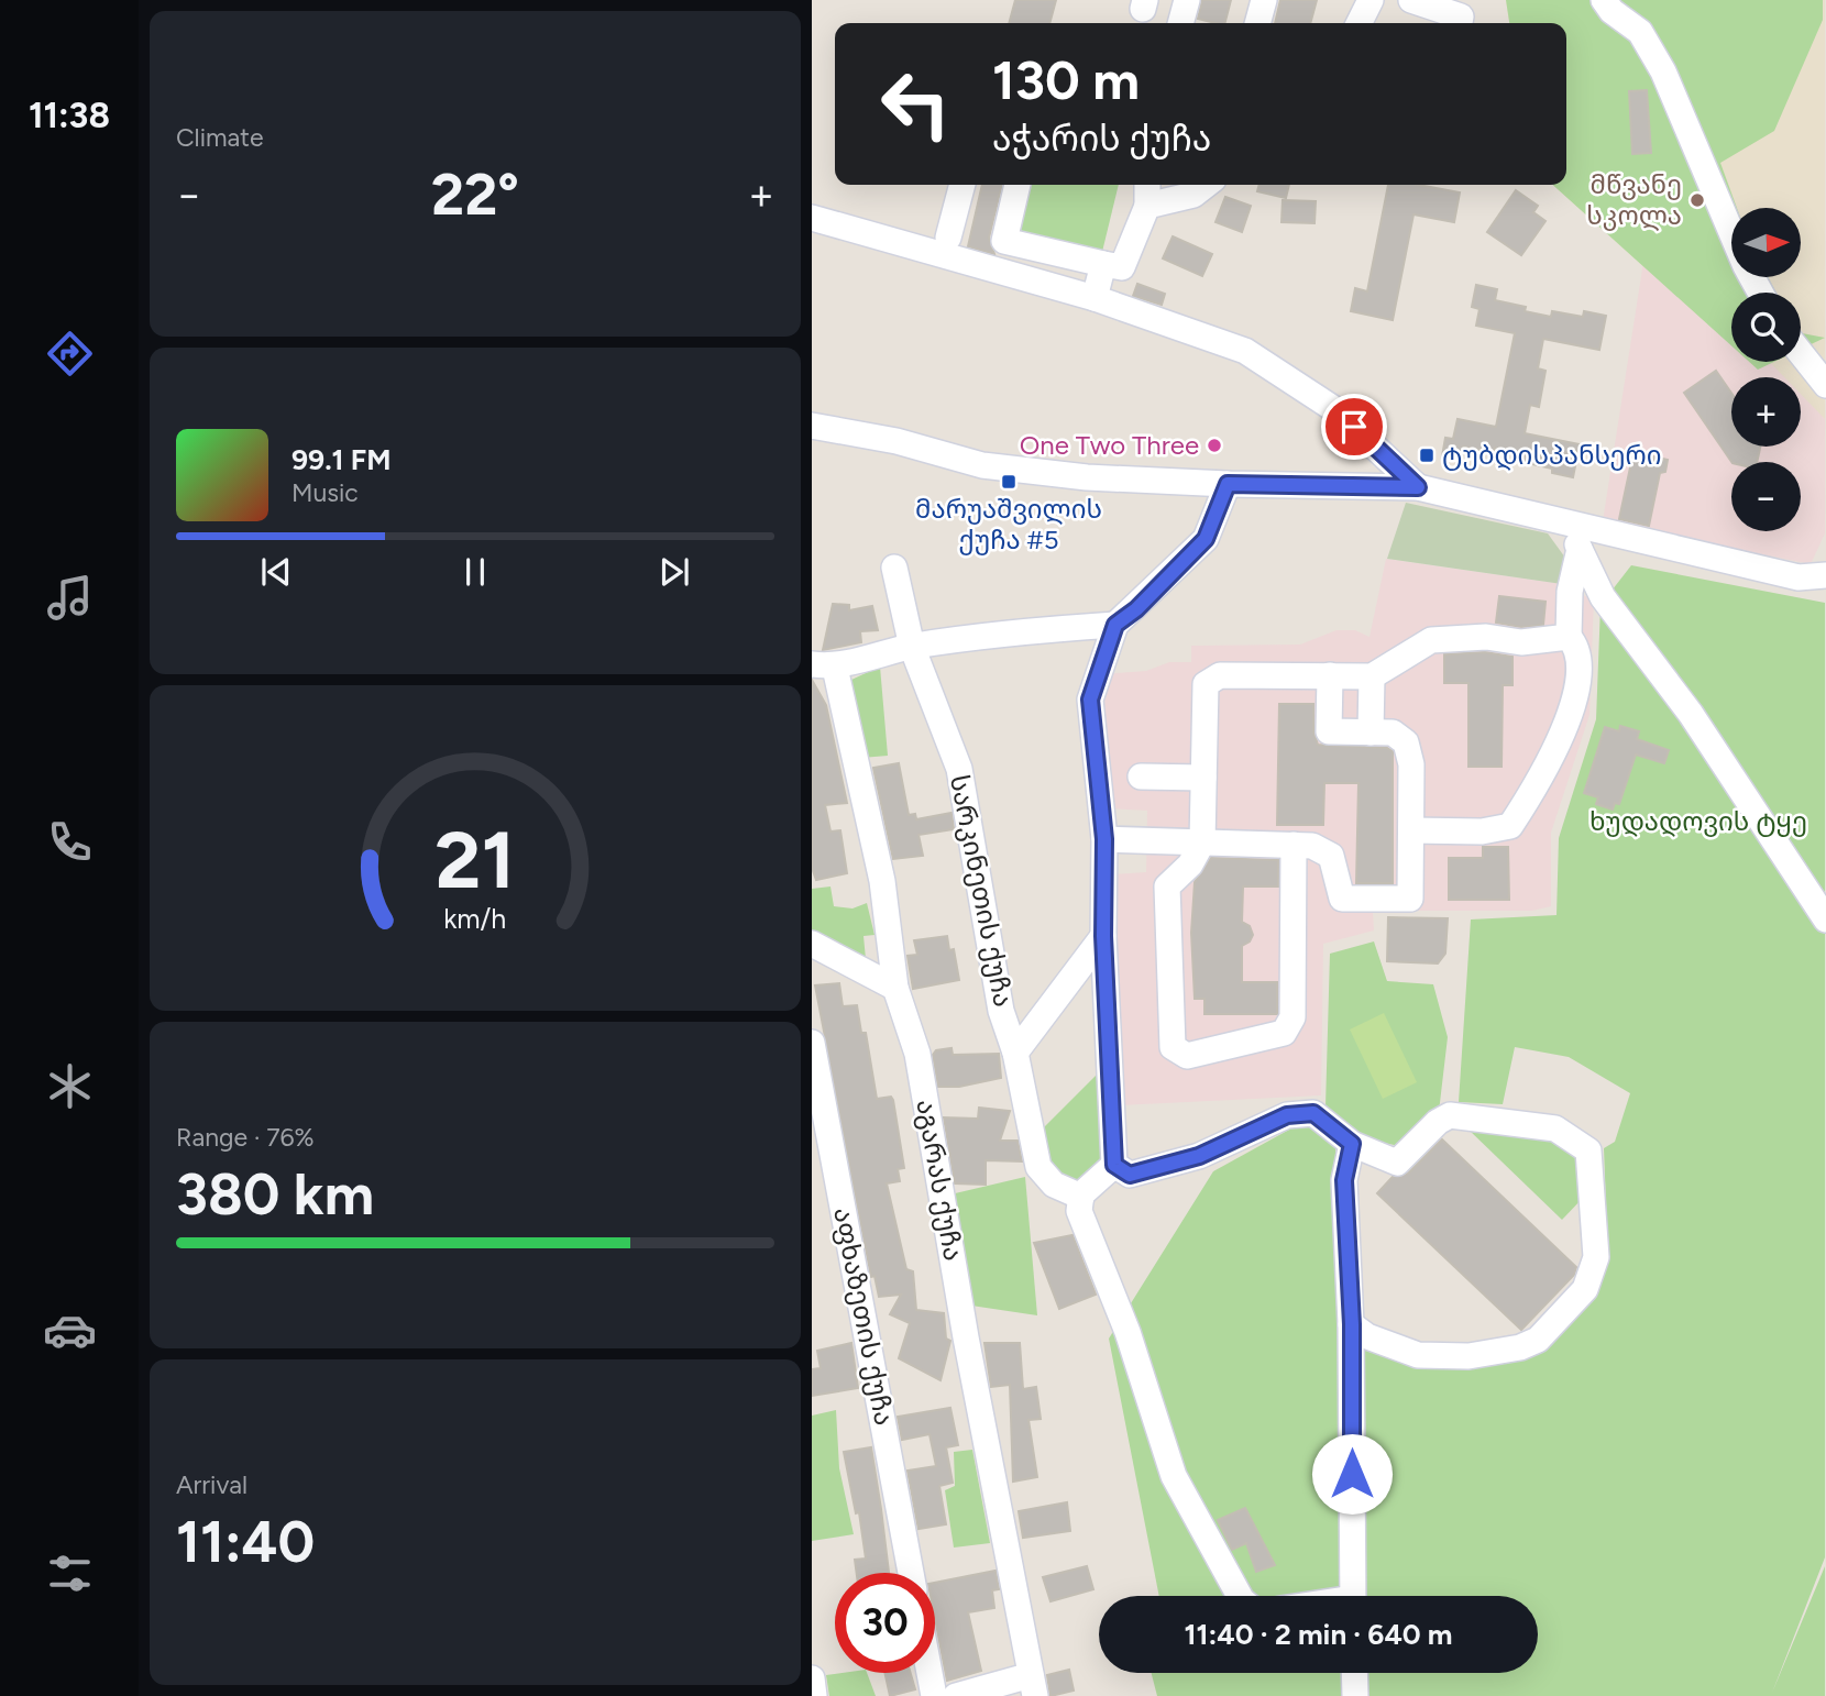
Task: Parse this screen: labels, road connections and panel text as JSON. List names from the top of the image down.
{
  "streets": {
    "street": ["სარკინეთის ქუჩა", "აგარას ქუჩა", "აფხაზეთის ქუჩა"]
  },
  "parks": ["ხუდადოვის ტყე"],
  "places": {
    "other": ["მწვანე სკოლა", "One Two Three"],
    "transit": ["ტუბდისპანსერი", "მარუაშვილის ქუჩა #5"]
  },
  "north": "right",
  "page": {
    "tabs": "11:38",
    "tile": [
      "Climate",
      ["Range · 76%", "380 km"],
      ["Arrival", "11:40"]
    ],
    "turn": ["130 m", "აჭარის ქუჩა"],
    "heat": ["−", "22°", "+"],
    "map_buttons": ["+", "−"],
    "song": ["99.1 FM", "Music"],
    "limit": "30",
    "trip": "11:40 · 2 min · 640 m",
    "gauge": ["21", "km/h"]
  }
}
